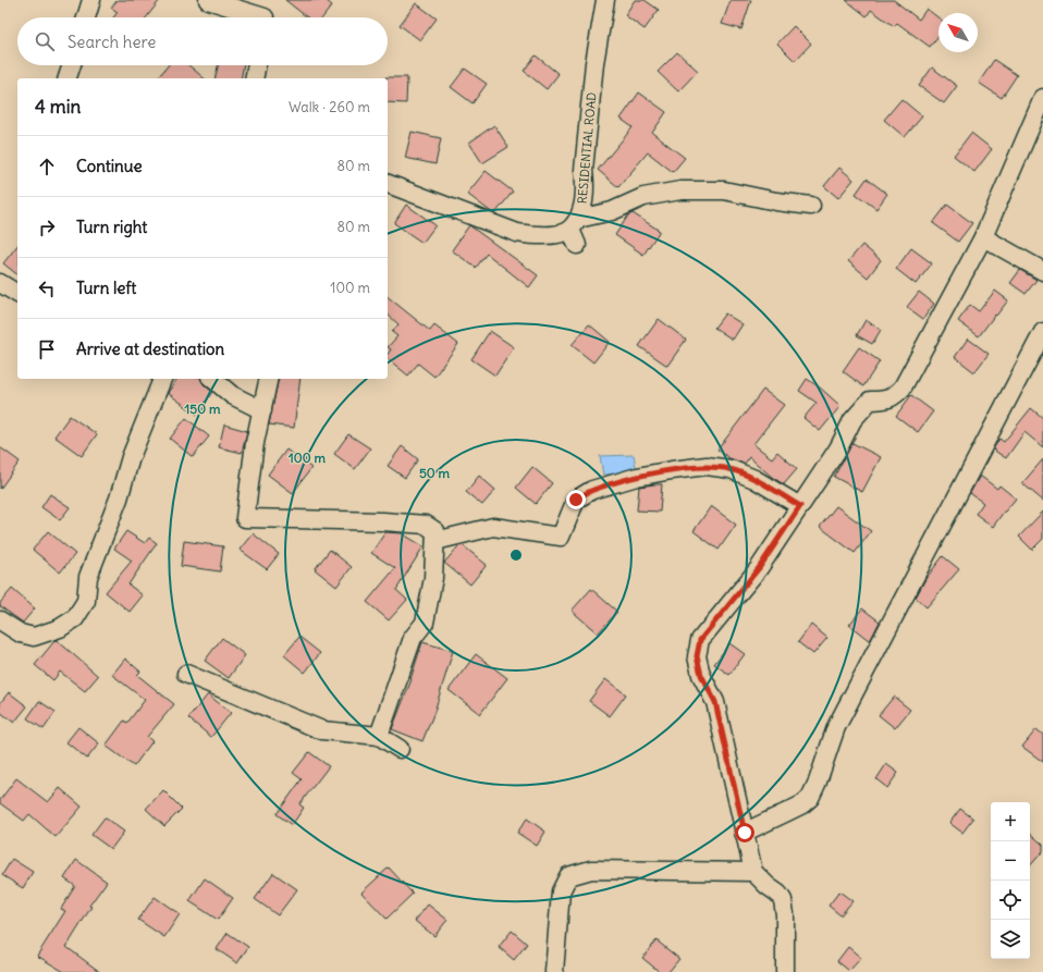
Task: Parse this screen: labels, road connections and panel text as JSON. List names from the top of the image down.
{
  "streets": {
    "street": ["RESIDENTIAL ROAD"]
  },
  "north": "top left",
  "page": {
    "search": "Search here",
    "heading": ["4 min", "Walk · 260 m"],
    "list": [
      ["Continue", "80 m"],
      ["Turn right", "80 m"],
      ["Turn left", "100 m"],
      "Arrive at destination"
    ],
    "map_buttons": ["+", "−"]
  },
  "rings": ["150 m", "100 m", "50 m"]
}
